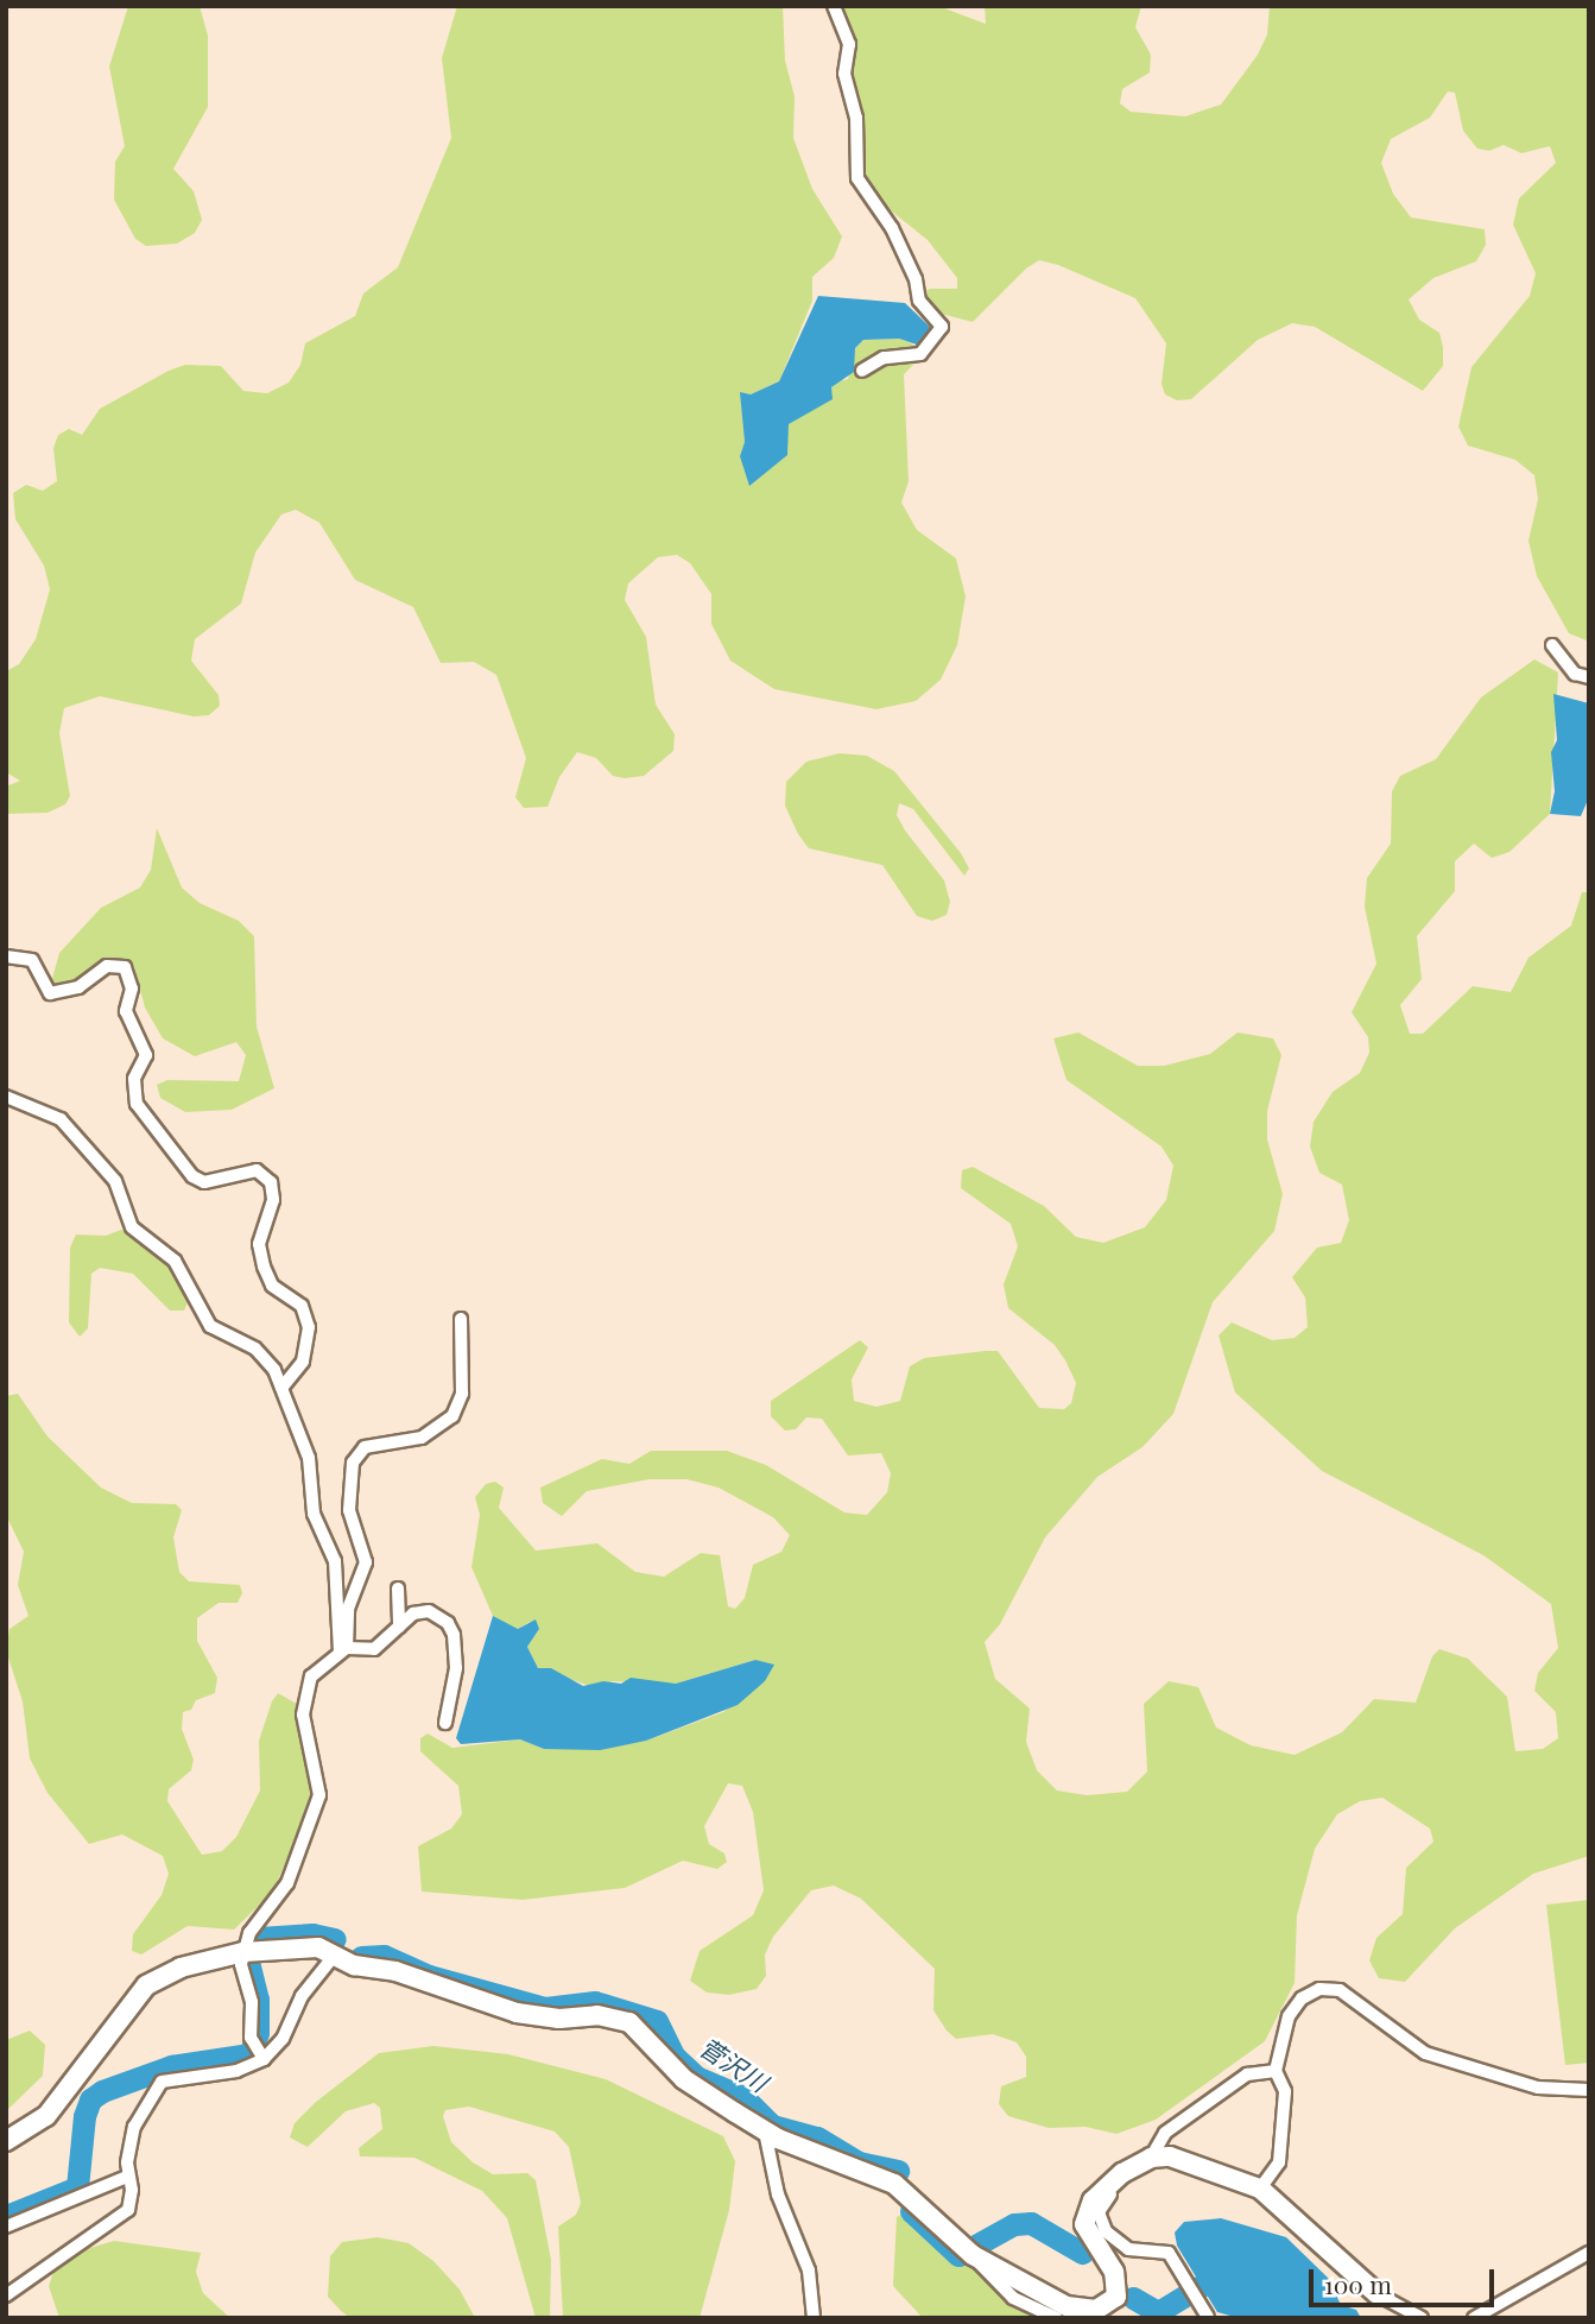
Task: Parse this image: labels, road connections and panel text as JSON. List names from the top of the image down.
{
  "water": ["菅沢川"],
  "scale_bar": "100 m"
}
